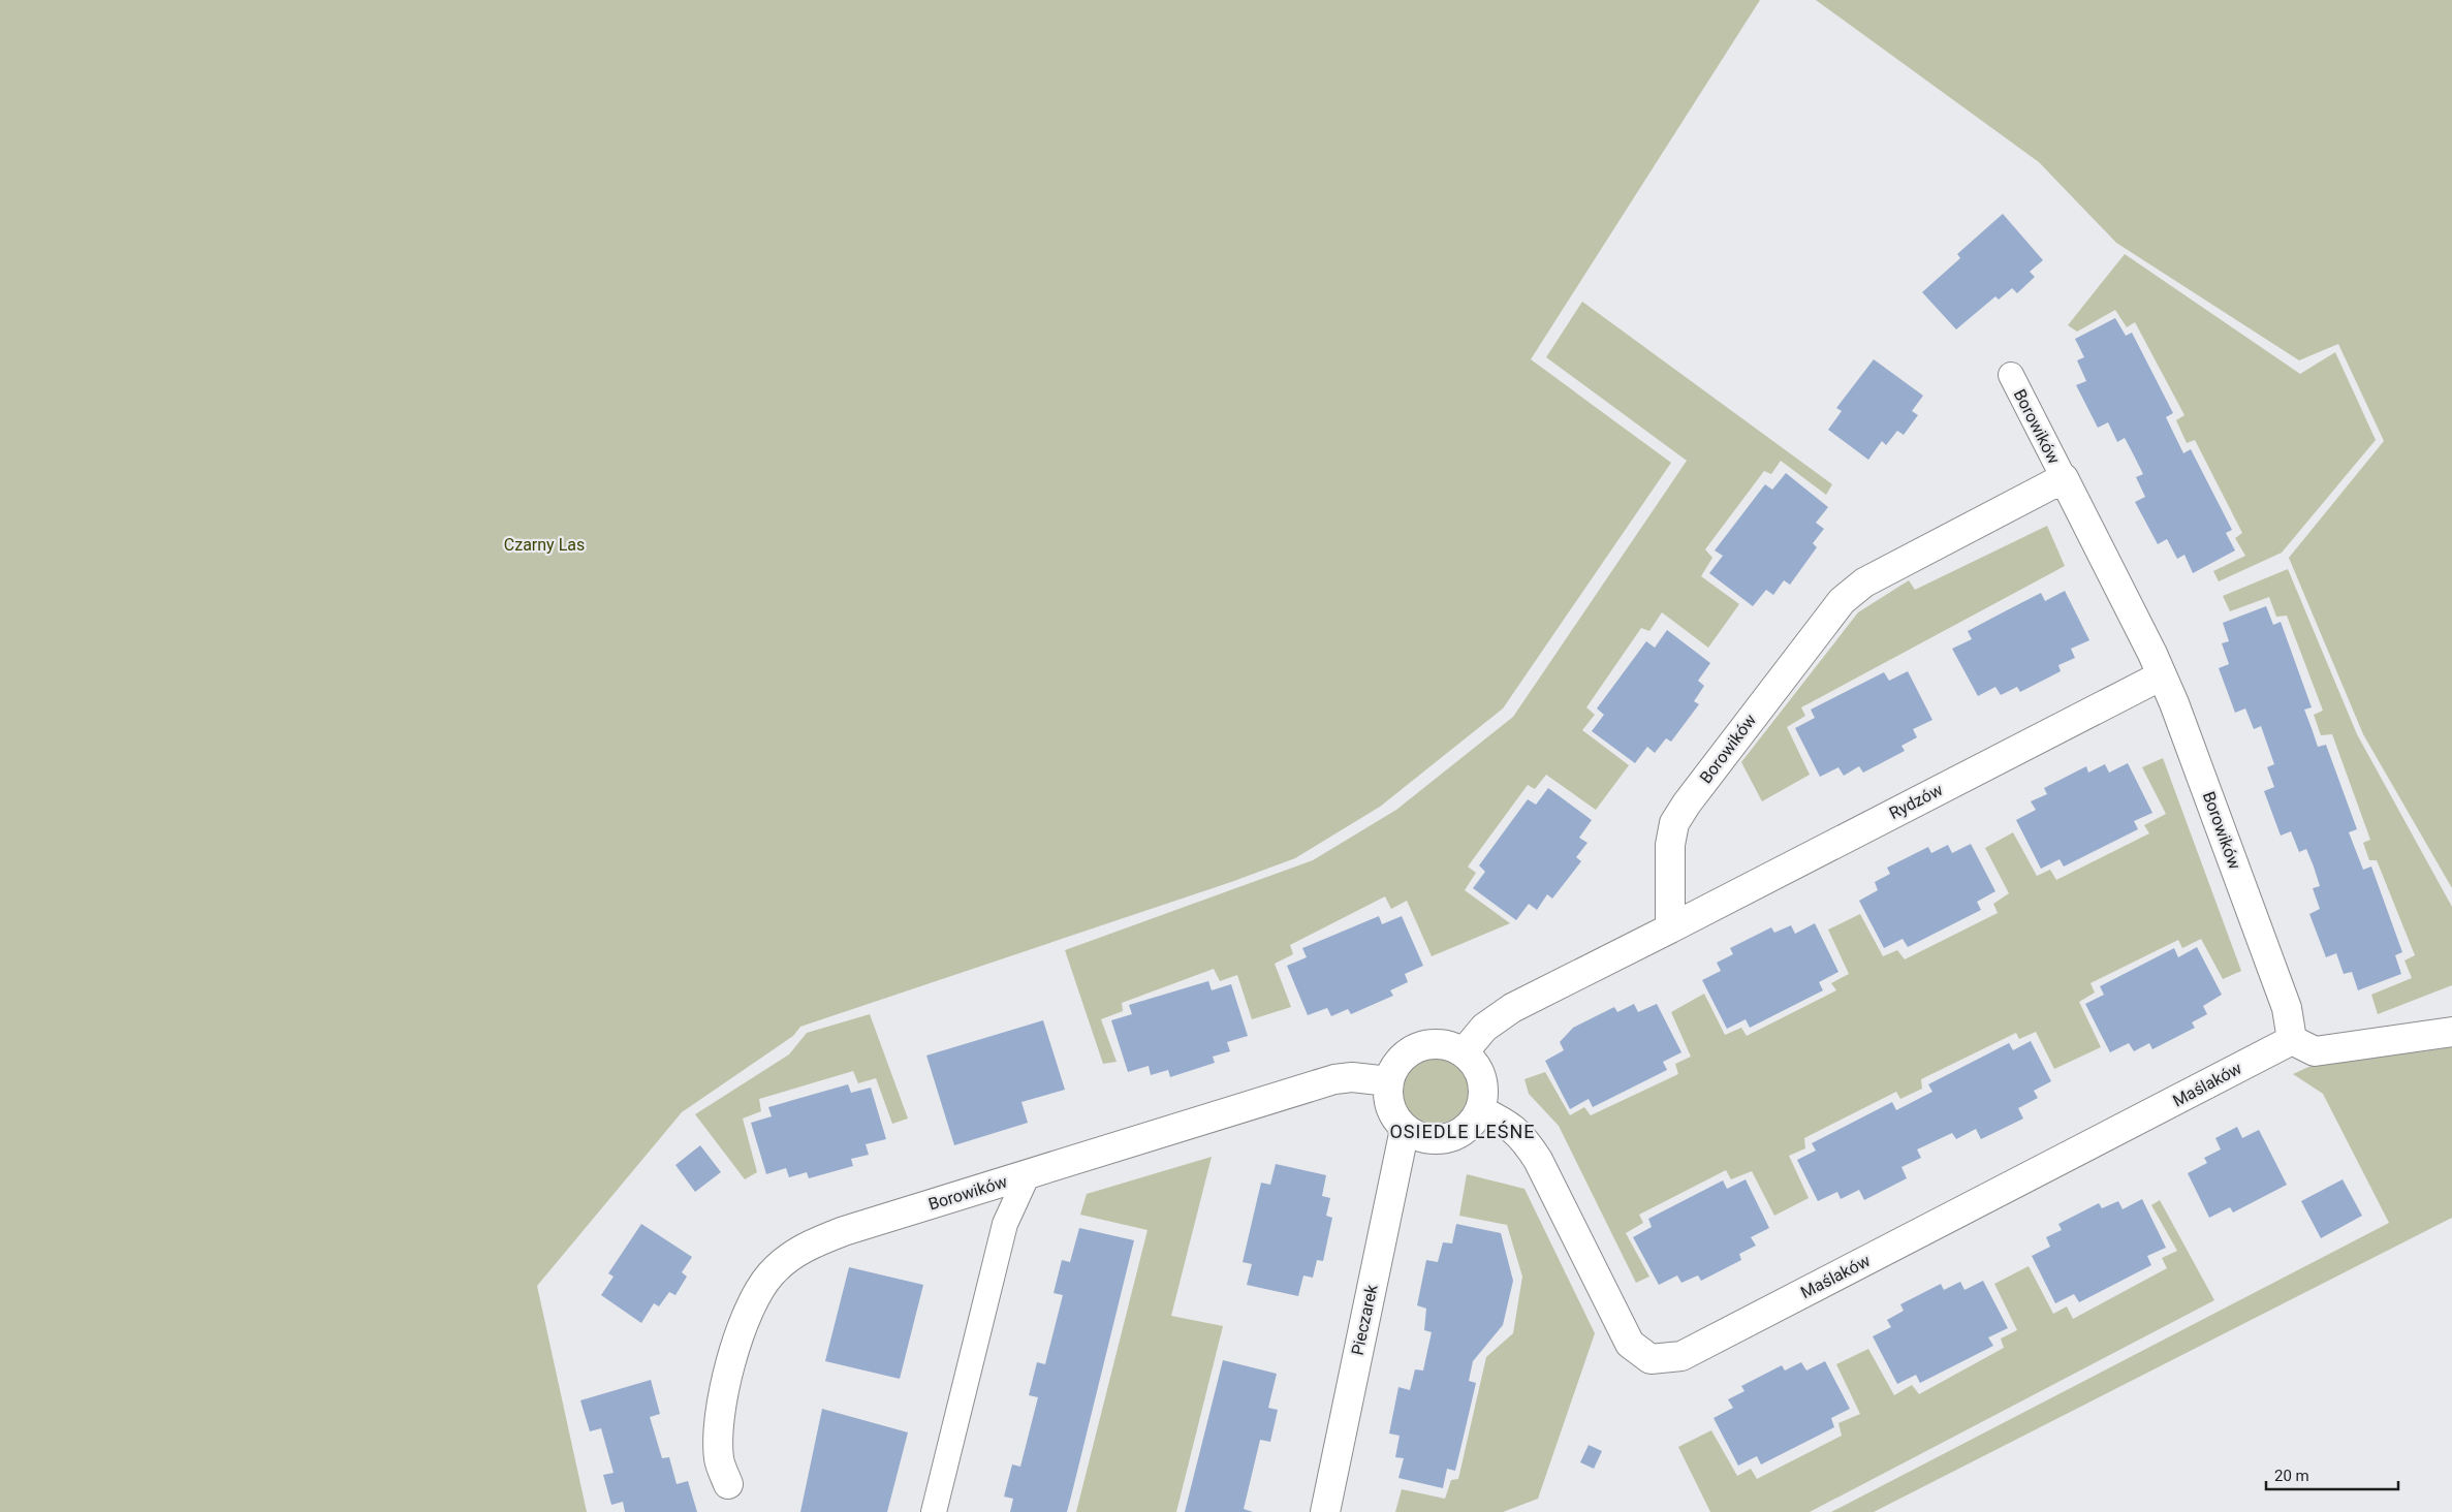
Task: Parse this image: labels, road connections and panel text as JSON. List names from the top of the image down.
{
  "streets": {
    "street": [
      "Borowików",
      "Rydzów",
      "Maślaków",
      "Pieczarek"
    ]
  },
  "crossings": [
    ["Borowików", "Rydzów"],
    ["Borowików", "Maślaków"],
    ["Borowików", "Pieczarek"],
    ["Maślaków", "Pieczarek"]
  ],
  "districts": ["OSIEDLE LEŚNE"],
  "parks": ["Czarny Las"],
  "scale_bar": "20 m"
}
